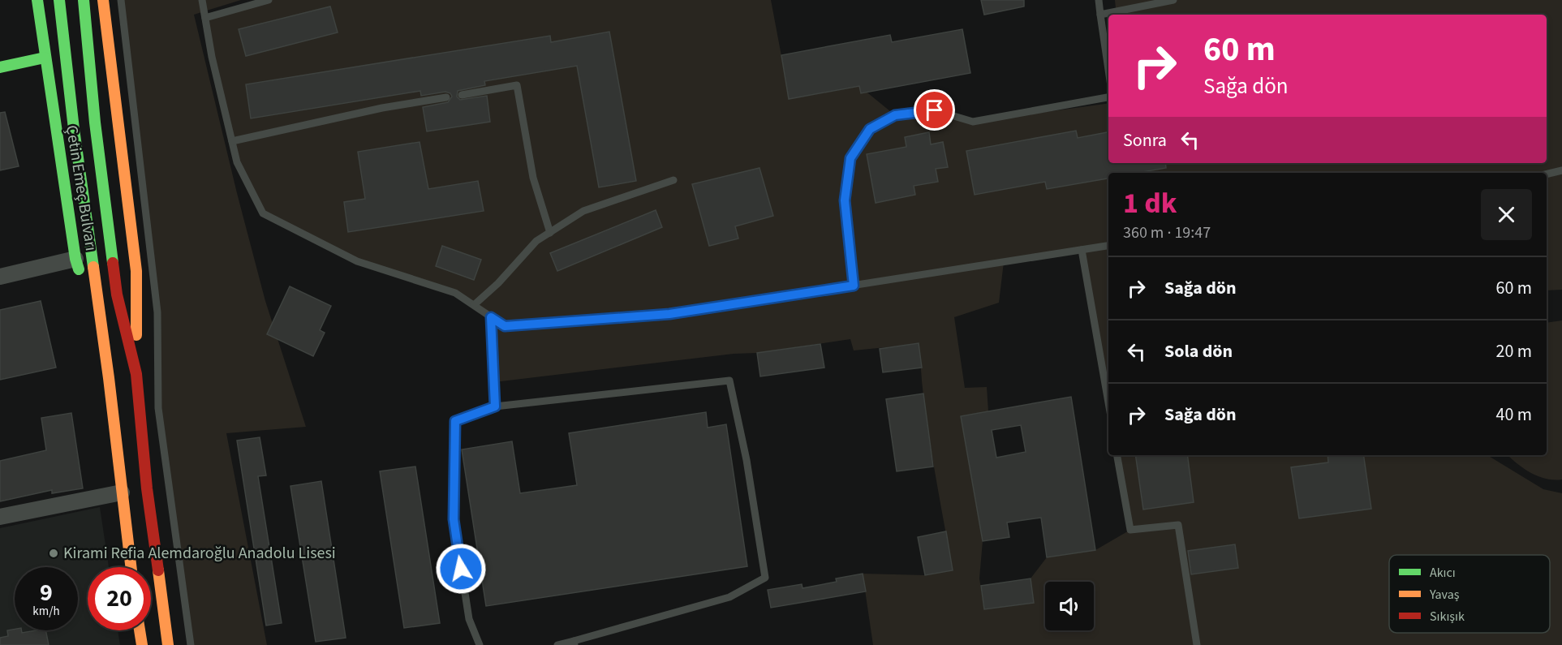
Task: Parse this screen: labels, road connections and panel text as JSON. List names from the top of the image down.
{
  "streets": {
    "main road": ["Çetin Emeç Bulvarı"]
  },
  "places": ["Kirami Refia Alemdaroğlu Anadolu Lisesi"],
  "legend": ["Akıcı", "Yavaş", "Sıkışık"],
  "page": {
    "turn": ["60 m", "Sağa dön"],
    "then": "Sonra",
    "heading": ["1 dk", "360 m · 19:47"],
    "list": [
      {
        "name": "Sağa dön",
        "value": "60 m"
      },
      {
        "name": "Sola dön",
        "value": "20 m"
      },
      {
        "name": "Sağa dön",
        "value": "40 m"
      }
    ],
    "speed": "9 km/h",
    "limit": "20"
  }
}
